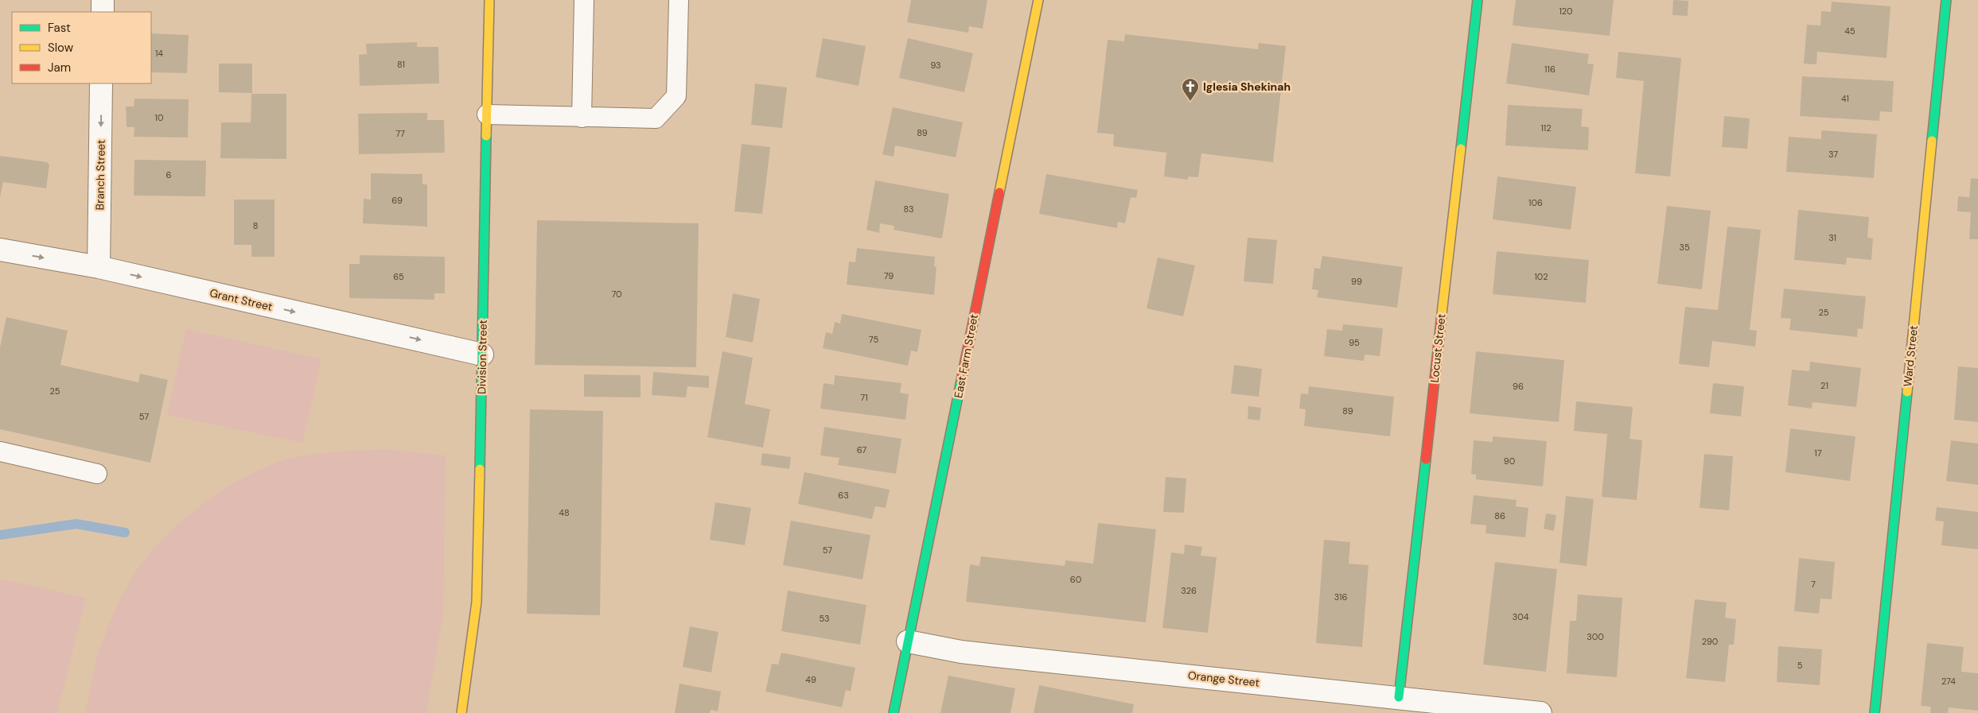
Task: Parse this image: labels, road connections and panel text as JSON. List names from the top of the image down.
{
  "streets": {
    "street": [
      "Branch Street",
      "Grant Street",
      "Locust Street",
      "East Farm Street",
      "Ward Street",
      "Division Street",
      "Orange Street"
    ]
  },
  "crossings": [
    ["Branch Street", "Grant Street"],
    ["Grant Street", "Division Street"],
    ["Locust Street", "Orange Street"],
    ["East Farm Street", "Orange Street"]
  ],
  "one_way": ["Branch Street", "Grant Street"],
  "places": {
    "church": ["Iglesia Shekinah"]
  },
  "house_numbers": [
    "120",
    "45",
    "14",
    "81",
    "93",
    "116",
    "41",
    "10",
    "112",
    "89",
    "77",
    "37",
    "6",
    "69",
    "106",
    "83",
    "8",
    "31",
    "35",
    "79",
    "65",
    "102",
    "99",
    "70",
    "25",
    "75",
    "95",
    "21",
    "96",
    "25",
    "71",
    "89",
    "57",
    "67",
    "17",
    "90",
    "63",
    "48",
    "86",
    "57",
    "60",
    "7",
    "326",
    "316",
    "304",
    "53",
    "300",
    "290",
    "5",
    "49",
    "274"
  ],
  "legend": ["Fast", "Slow", "Jam"]
}
